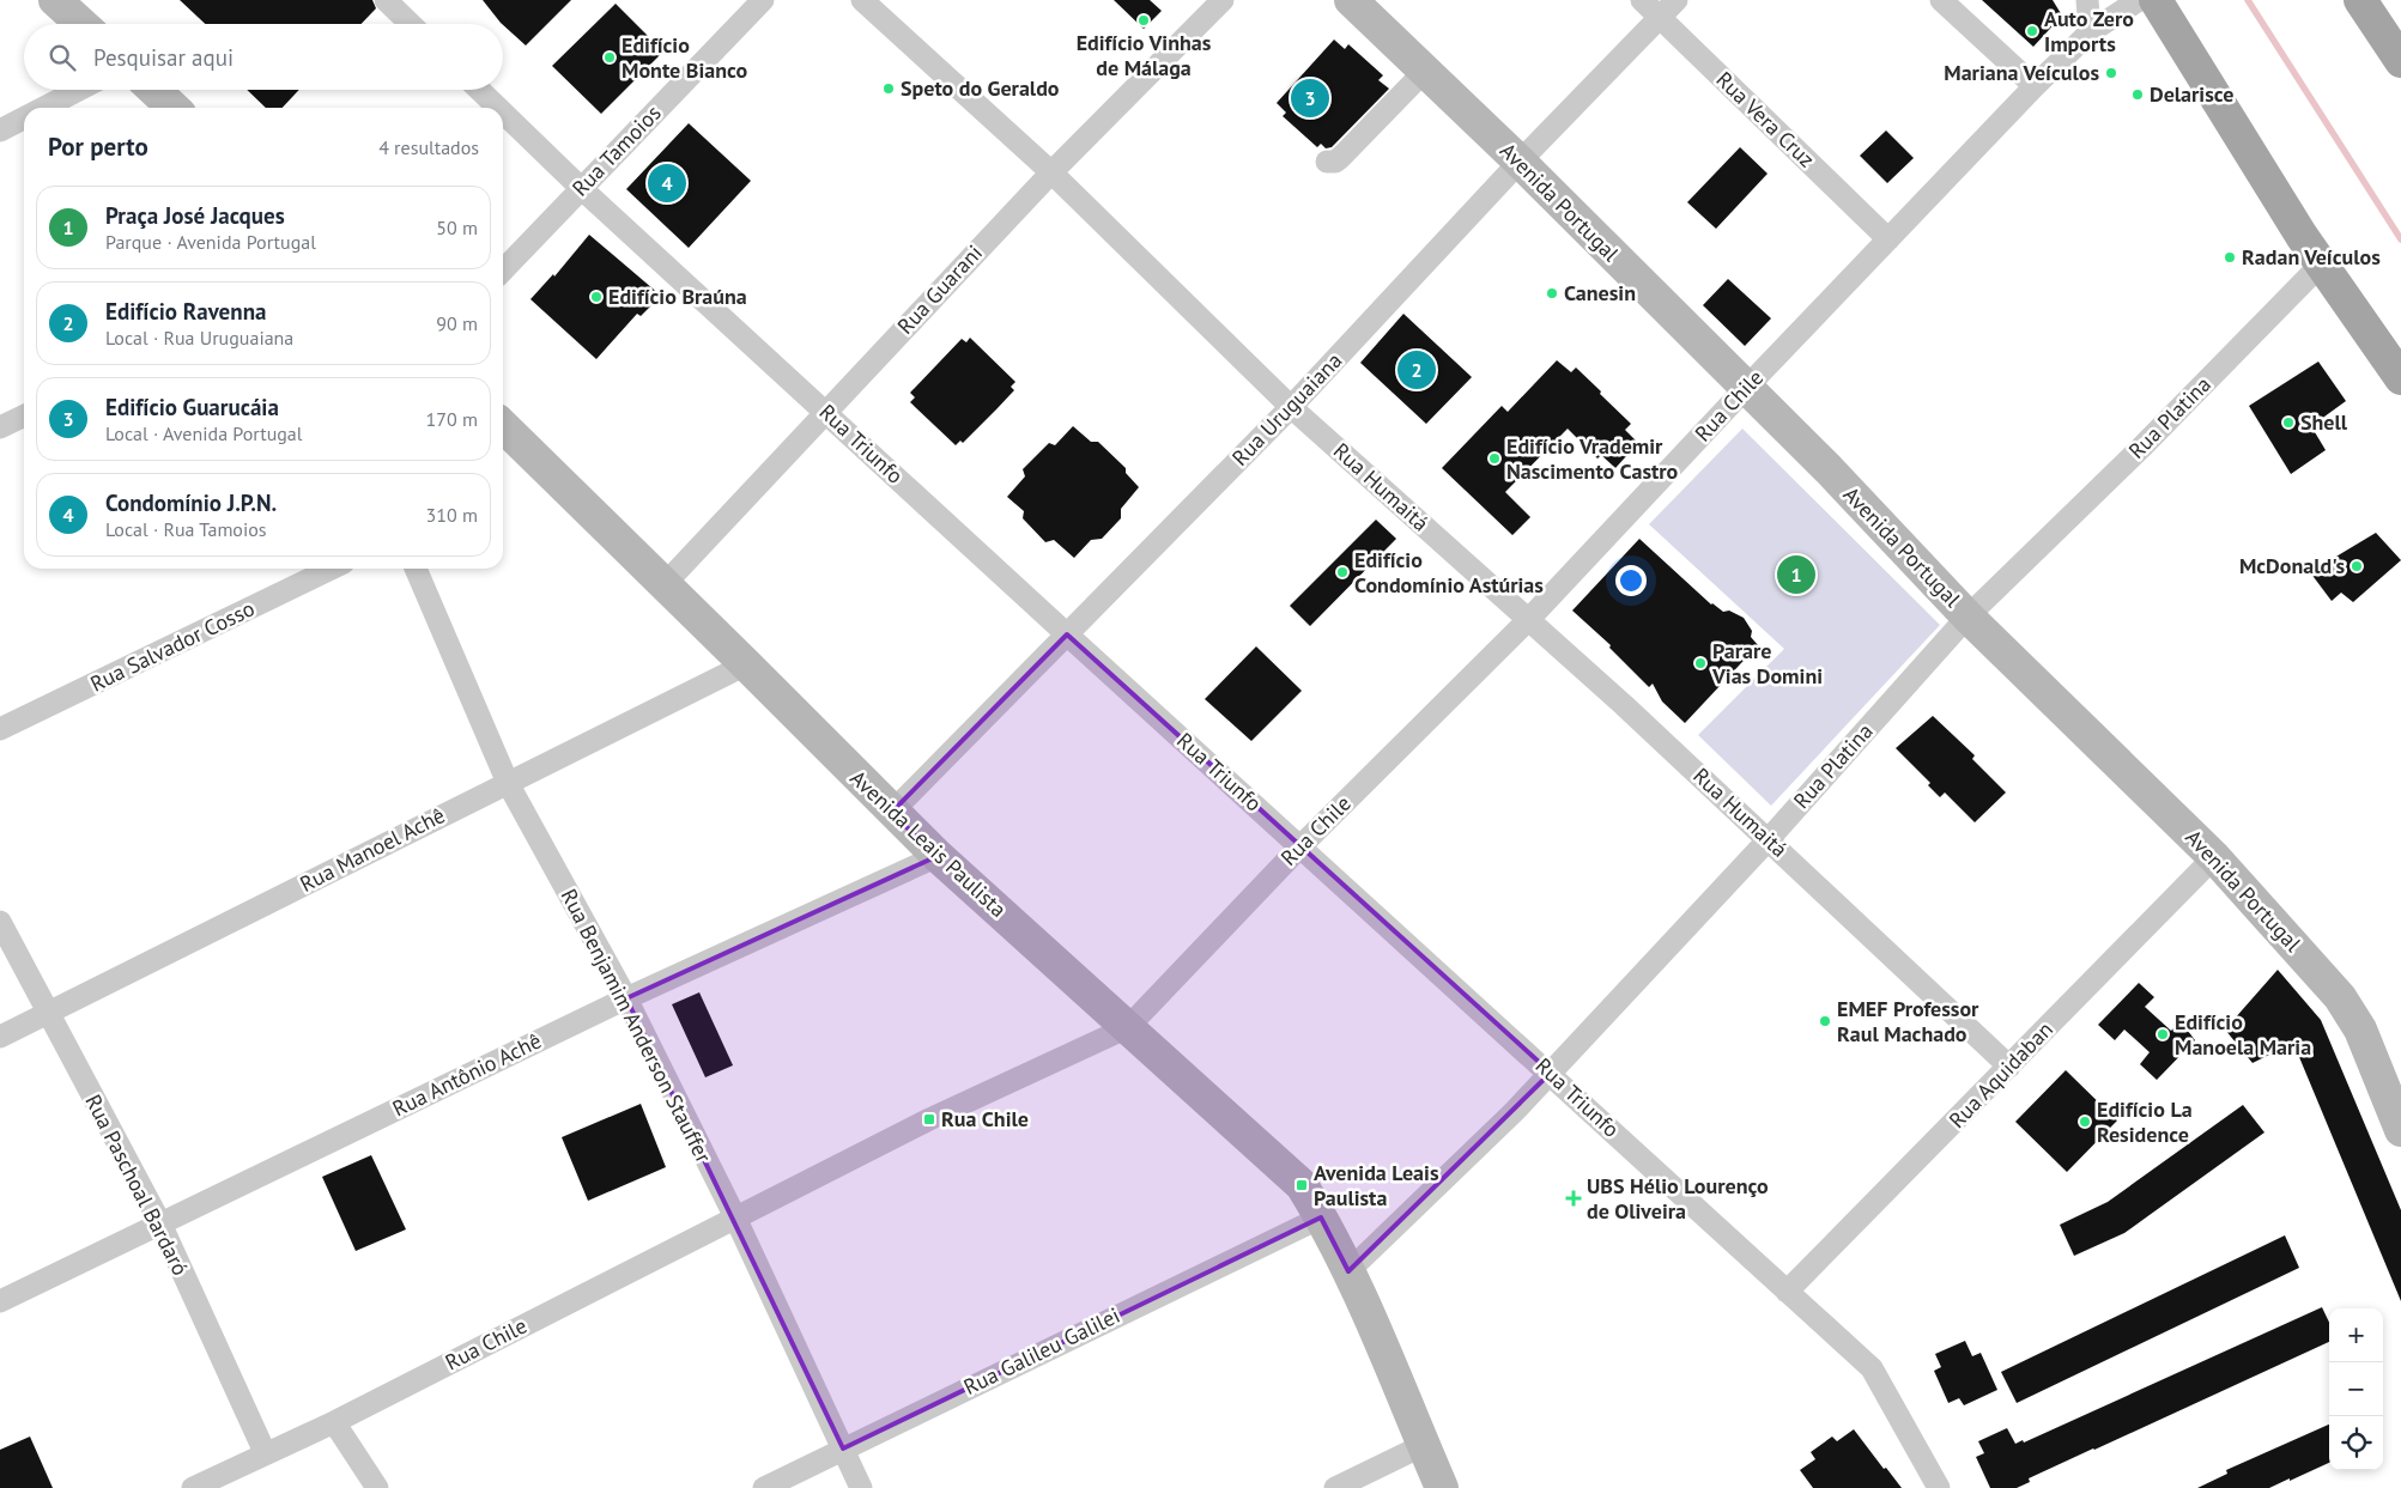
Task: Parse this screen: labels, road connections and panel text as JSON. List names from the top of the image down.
{
  "streets": {
    "street": [
      "Rua Vera Cruz",
      "Rua Tamoios",
      "Avenida Portugal",
      "Rua Guarani",
      "Rua Chile",
      "Rua Uruguaiana",
      "Rua Platina",
      "Rua Triunfo",
      "Rua Humaitá",
      "Rua Salvador Cosso",
      "Avenida Leais Paulista",
      "Rua Manoel Achê",
      "Rua Benjamim Anderson Stauffer",
      "Rua Antônio Achê",
      "Rua Aquidaban",
      "Rua Paschoal Bardaró",
      "Rua Galileu Galilei"
    ]
  },
  "crossings": [
    ["Rua Vera Cruz", "Rua Chile"],
    ["Rua Vera Cruz", "Rua Uruguaiana"],
    ["Rua Tamoios", "Rua Triunfo"],
    ["Avenida Portugal", "Rua Chile"],
    ["Avenida Portugal", "Rua Uruguaiana"],
    ["Avenida Portugal", "Rua Platina"],
    ["Avenida Portugal", "Rua Aquidaban"],
    ["Rua Guarani", "Rua Triunfo"],
    ["Rua Guarani", "Rua Humaitá"],
    ["Rua Guarani", "Avenida Leais Paulista"],
    ["Rua Chile", "Rua Triunfo"],
    ["Rua Chile", "Rua Humaitá"],
    ["Rua Chile", "Avenida Leais Paulista"],
    ["Rua Chile", "Rua Benjamim Anderson Stauffer"],
    ["Rua Chile", "Rua Paschoal Bardaró"],
    ["Rua Uruguaiana", "Rua Triunfo"],
    ["Rua Uruguaiana", "Rua Humaitá"],
    ["Rua Uruguaiana", "Avenida Leais Paulista"],
    ["Rua Platina", "Rua Triunfo"],
    ["Rua Platina", "Rua Humaitá"],
    ["Rua Platina", "Avenida Leais Paulista"],
    ["Rua Triunfo", "Rua Aquidaban"],
    ["Rua Humaitá", "Rua Aquidaban"],
    ["Avenida Leais Paulista", "Rua Manoel Achê"],
    ["Avenida Leais Paulista", "Rua Antônio Achê"],
    ["Avenida Leais Paulista", "Rua Galileu Galilei"],
    ["Rua Manoel Achê", "Rua Benjamim Anderson Stauffer"],
    ["Rua Manoel Achê", "Rua Paschoal Bardaró"],
    ["Rua Benjamim Anderson Stauffer", "Rua Antônio Achê"],
    ["Rua Benjamim Anderson Stauffer", "Rua Galileu Galilei"],
    ["Rua Antônio Achê", "Rua Paschoal Bardaró"]
  ],
  "places": {
    "other": [
      "Edifício Vinhas de Málaga",
      "Auto Zero Imports",
      "Edifício Monte Bianco",
      "Mariana Veículos",
      "Speto do Geraldo",
      "Delarisce",
      "Radan Veículos",
      "Canesin",
      "Edifício Braúna",
      "Shell",
      "Edifício Vrademir Nascimento Castro",
      "McDonald's",
      "Edifício Condomínio Astúrias",
      "Parare Vias Domini",
      "EMEF Professor Raul Machado",
      "Edifício Manoela Maria",
      "Edifício La Residence"
    ],
    "transit": ["Rua Chile", "Avenida Leais Paulista"],
    "health": ["UBS Hélio Lourenço de Oliveira"]
  },
  "page": {
    "search": "Pesquisar aqui",
    "pins": [
      "3",
      "4",
      "2",
      "1"
    ],
    "heading": ["Por perto", "4 resultados"],
    "list": [
      {
        "mark": "1",
        "name": "Praça José Jacques",
        "note": "Parque · Avenida Portugal",
        "value": "50 m"
      },
      {
        "mark": "2",
        "name": "Edifício Ravenna",
        "note": "Local · Rua Uruguaiana",
        "value": "90 m"
      },
      {
        "mark": "3",
        "name": "Edifício Guarucáia",
        "note": "Local · Avenida Portugal",
        "value": "170 m"
      },
      {
        "mark": "4",
        "name": "Condomínio J.P.N.",
        "note": "Local · Rua Tamoios",
        "value": "310 m"
      }
    ],
    "map_buttons": ["+", "−"]
  }
}
